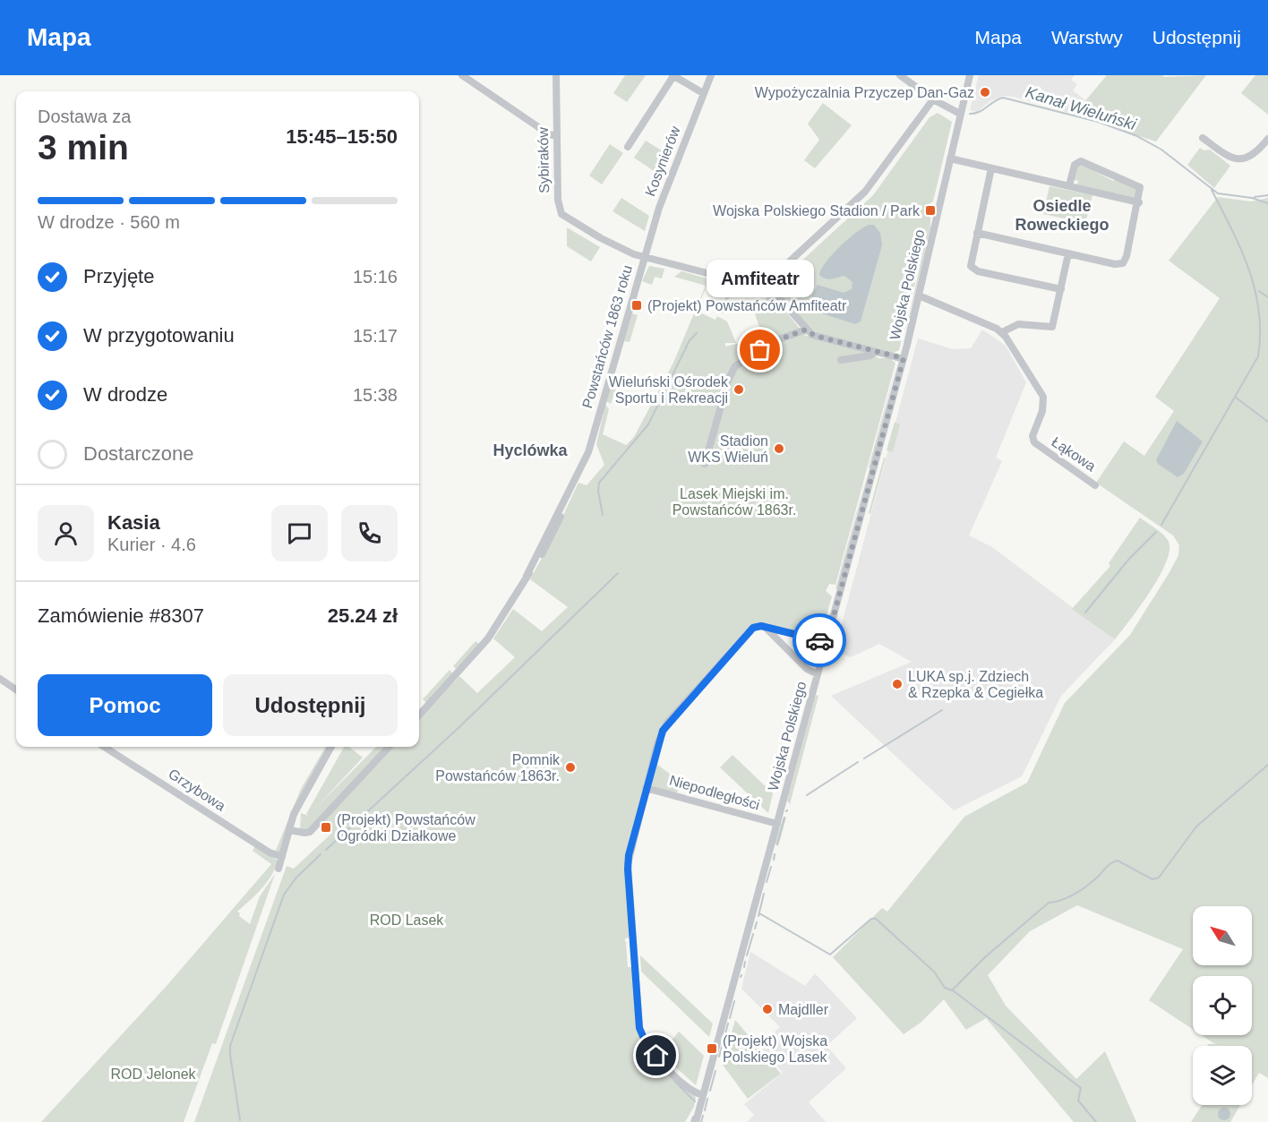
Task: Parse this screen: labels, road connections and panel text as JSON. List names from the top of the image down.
{
  "streets": {
    "street": [
      "Sybiraków",
      "Kosynierów",
      "Wojska Polskiego",
      "Powstańców 1863 roku",
      "Łąkowa",
      "Grzybowa",
      "Niepodległości"
    ]
  },
  "crossings": [
    ["Sybiraków", "Kosynierów"],
    ["Sybiraków", "Powstańców 1863 roku"],
    ["Kosynierów", "Powstańców 1863 roku"],
    ["Wojska Polskiego", "Niepodległości"]
  ],
  "districts": ["Osiedle Roweckiego", "Hyclówka"],
  "water": ["Kanał Wieluński"],
  "parks": ["Lasek Miejski im. Powstańców 1863r.", "ROD Lasek", "ROD Jelonek"],
  "places": {
    "other": [
      "Wypożyczalnia Przyczep Dan-Gaz",
      "Amfiteatr",
      "Wieluński Ośrodek Sportu i Rekreacji",
      "Stadion WKS Wieluń",
      "LUKA sp.j. Zdziech & Rzepka & Cegiełka",
      "Pomnik Powstańców 1863r.",
      "Majdller"
    ],
    "transit": [
      "Wojska Polskiego Stadion / Park",
      "(Projekt) Powstańców Amfiteatr",
      "(Projekt) Powstańców Ogródki Działkowe",
      "(Projekt) Wojska Polskiego Lasek"
    ]
  },
  "north": "top left",
  "page": {
    "header": "Mapa",
    "nav": ["Mapa", "Warstwy", "Udostępnij"],
    "heading": ["3 min", "Dostawa za", "15:45–15:50"],
    "panel": [
      "Kasia",
      "Kurier · 4.6",
      "Zamówienie #8307",
      "25.24 zł"
    ],
    "bar": "W drodze · 560 m",
    "list": [
      ["Przyjęte", "15:16"],
      ["W przygotowaniu", "15:17"],
      ["W drodze", "15:38"],
      "Dostarczone"
    ],
    "bubble": "Amfiteatr",
    "buttons": ["Pomoc", "Udostępnij"]
  }
}
